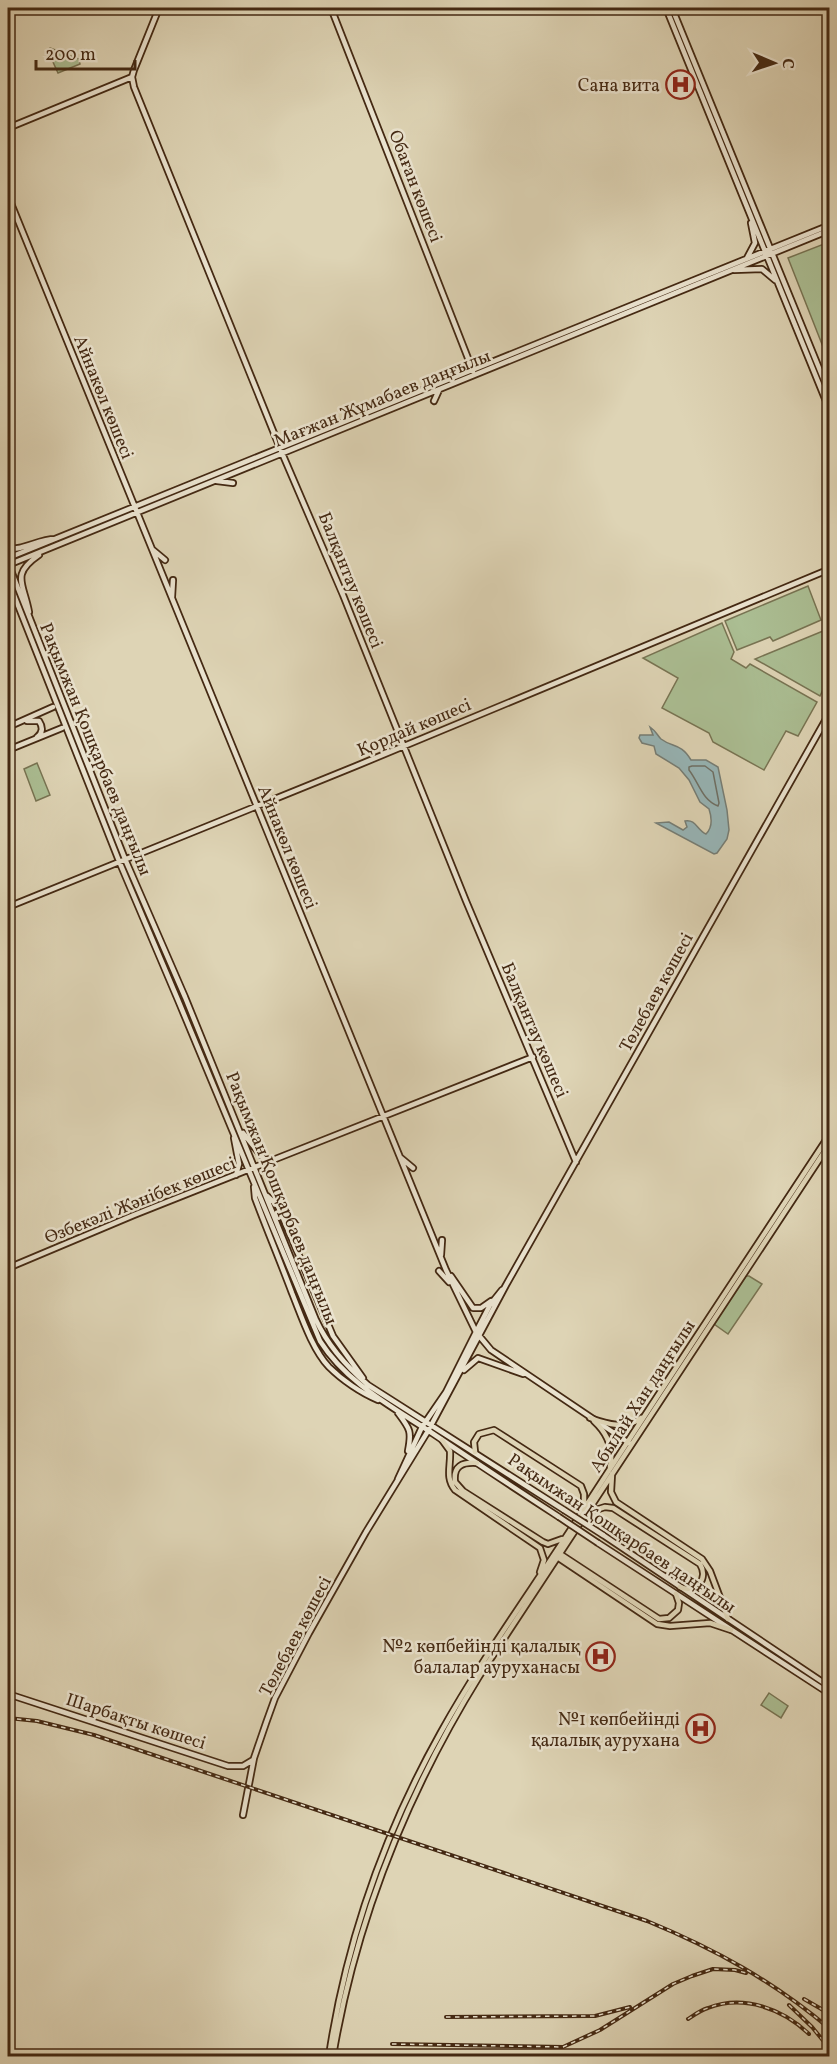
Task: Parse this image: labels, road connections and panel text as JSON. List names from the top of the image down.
{
  "streets": {
    "main road": [
      "Обаған көшесі",
      "Айнакөл көшесі",
      "Мағжан Жұмабаев даңғылы",
      "Балқантау көшесі",
      "Қордай көшесі",
      "Рақымжан Қошқарбаев даңғылы",
      "Төлебаев көшесі",
      "Өзбекәлі Жәнібек көшесі",
      "Абылай Хан даңғылы",
      "Шарбақты көшесі"
    ]
  },
  "crossings": [
    ["Обаған көшесі", "Мағжан Жұмабаев даңғылы"],
    ["Айнакөл көшесі", "Мағжан Жұмабаев даңғылы"],
    ["Айнакөл көшесі", "Қордай көшесі"],
    ["Айнакөл көшесі", "Төлебаев көшесі"],
    ["Айнакөл көшесі", "Өзбекәлі Жәнібек көшесі"],
    ["Айнакөл көшесі", "Абылай Хан даңғылы"],
    ["Мағжан Жұмабаев даңғылы", "Балқантау көшесі"],
    ["Мағжан Жұмабаев даңғылы", "Рақымжан Қошқарбаев даңғылы"],
    ["Балқантау көшесі", "Қордай көшесі"],
    ["Балқантау көшесі", "Төлебаев көшесі"],
    ["Балқантау көшесі", "Өзбекәлі Жәнібек көшесі"],
    ["Қордай көшесі", "Рақымжан Қошқарбаев даңғылы"],
    ["Рақымжан Қошқарбаев даңғылы", "Төлебаев көшесі"],
    ["Рақымжан Қошқарбаев даңғылы", "Өзбекәлі Жәнібек көшесі"],
    ["Төлебаев көшесі", "Шарбақты көшесі"]
  ],
  "places": {
    "hospital": ["Сана вита", "№2 көпбейінді қалалық балалар ауруханасы", "№1 көпбейінді қалалық аурухана"]
  },
  "scale_bar": "200 m",
  "north": "right"
}
